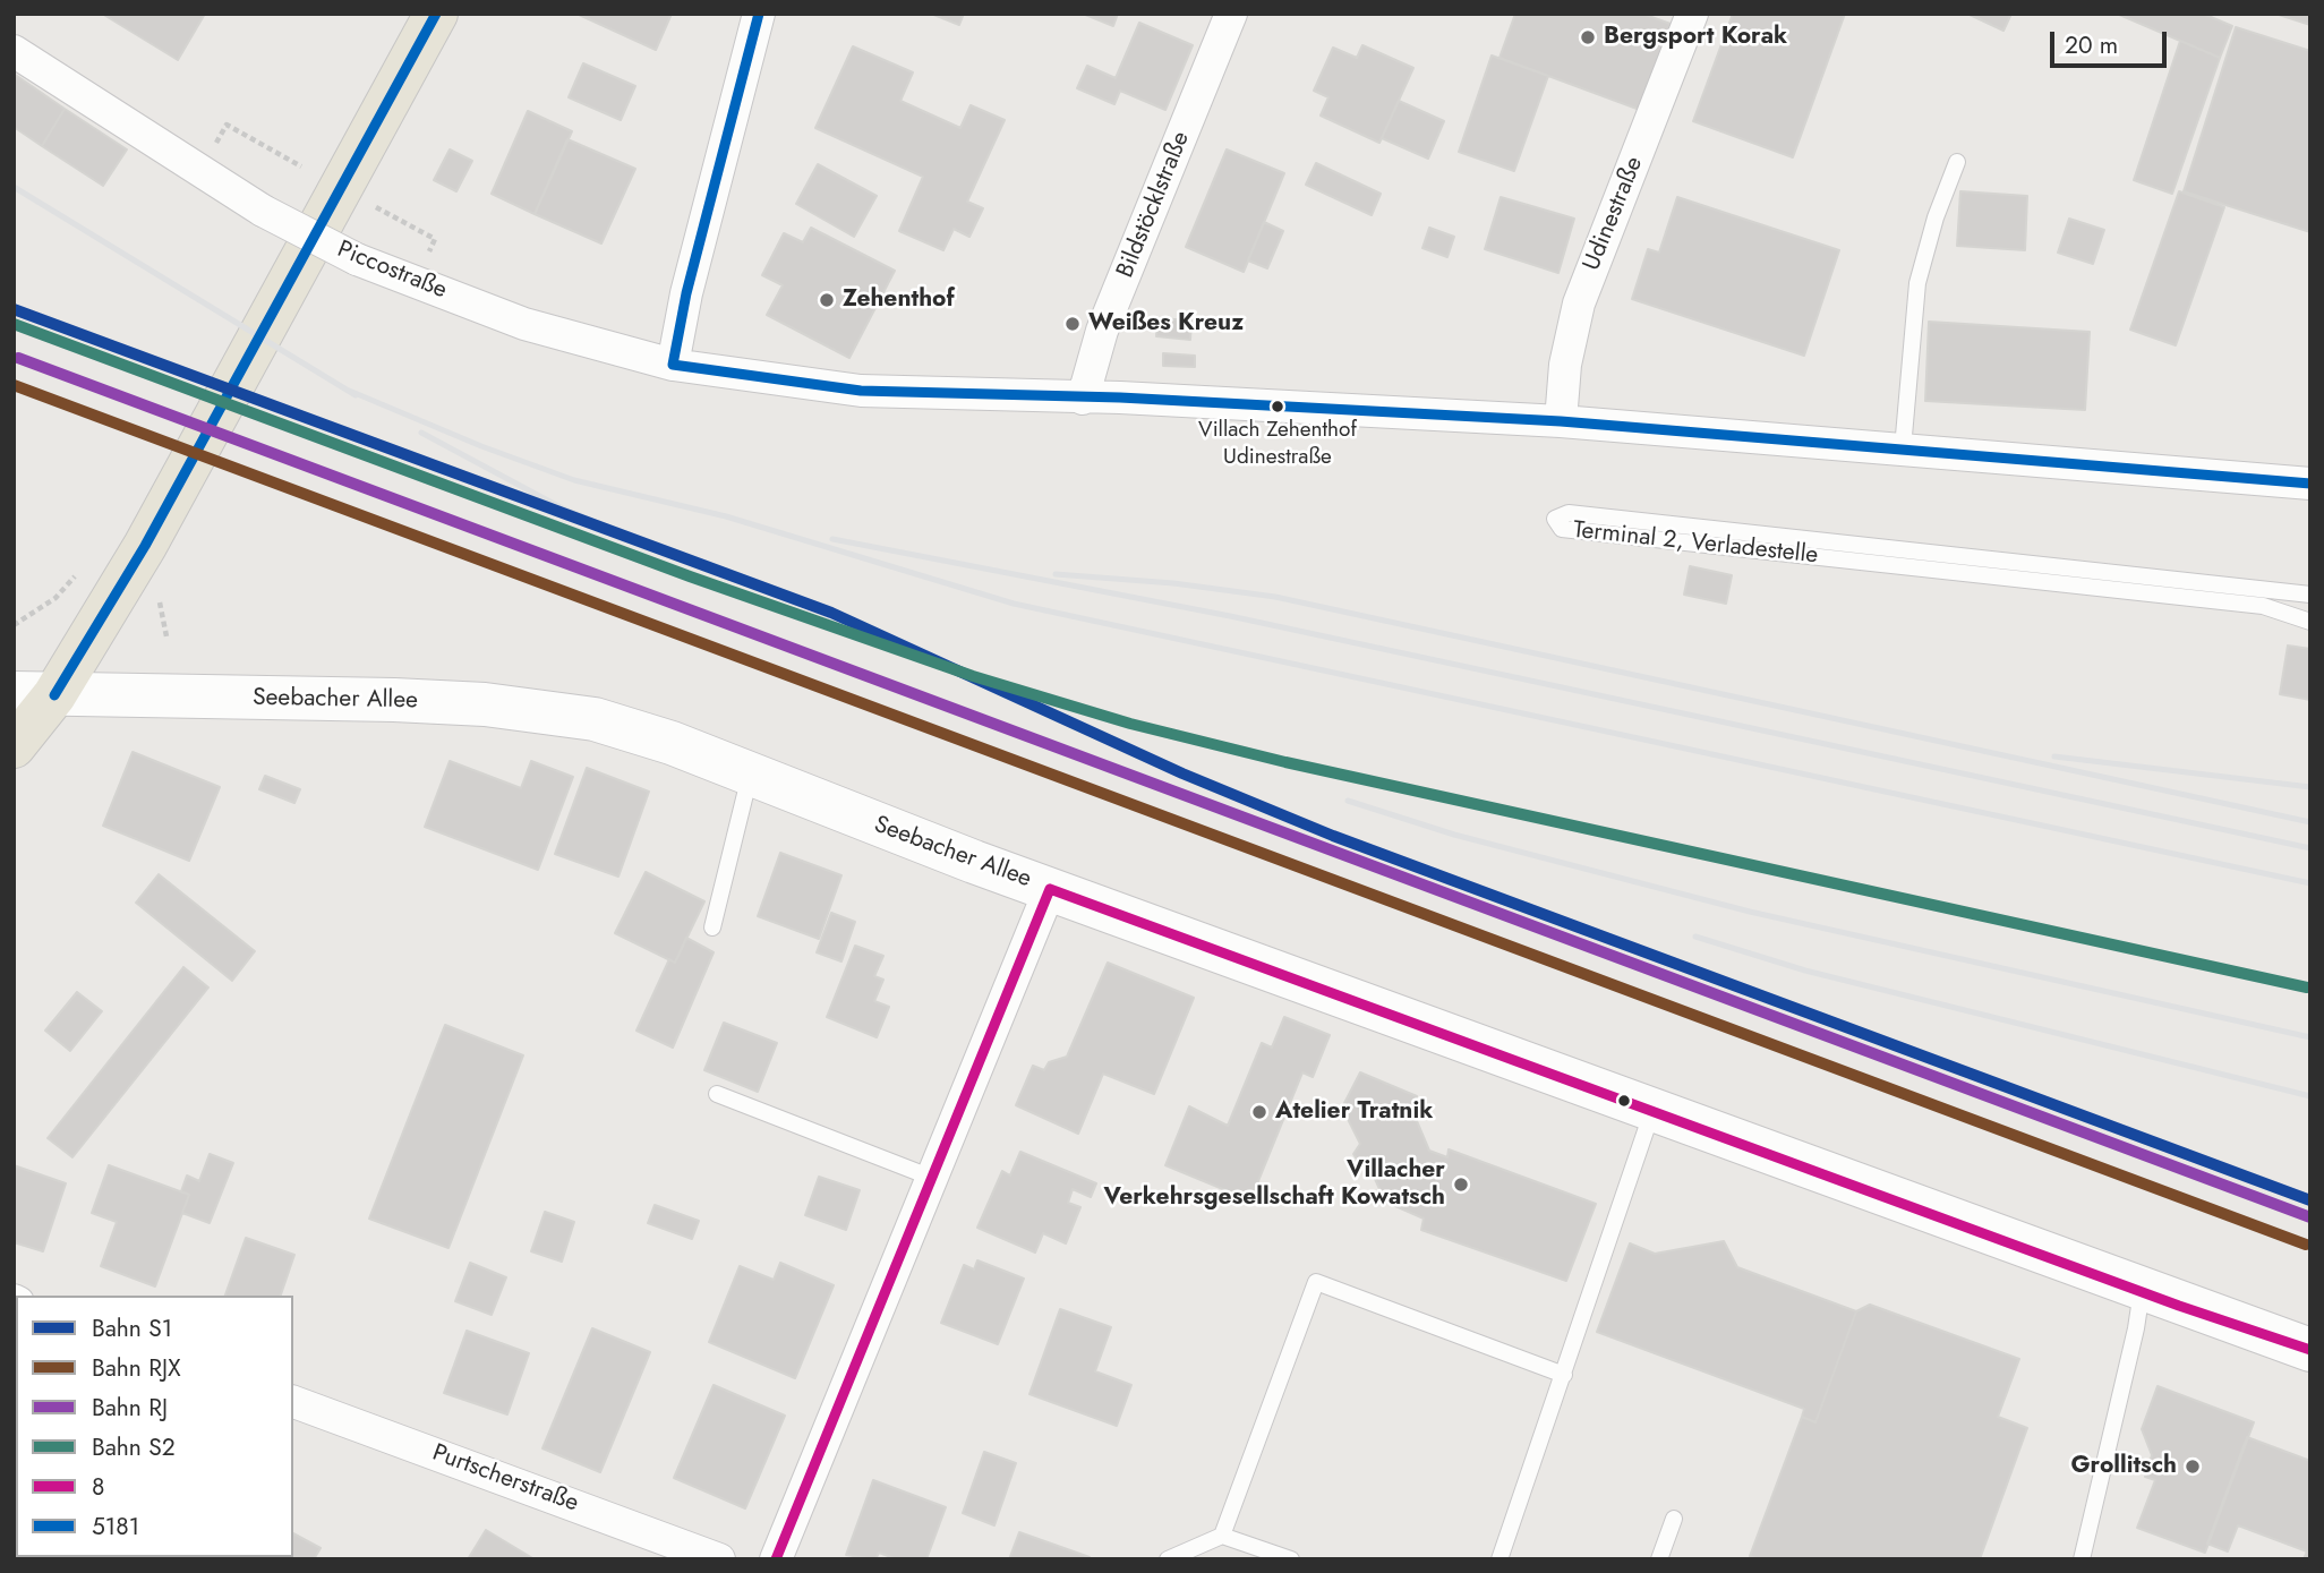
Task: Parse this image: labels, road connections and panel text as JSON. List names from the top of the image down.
{
  "streets": {
    "street": [
      "Bildstöcklstraße",
      "Udinestraße",
      "Piccostraße",
      "Seebacher Allee",
      "Purtscherstraße"
    ],
    "lane": ["Terminal 2, Verladestelle"]
  },
  "places": [
    "Bergsport Korak",
    "Zehenthof",
    "Weißes Kreuz",
    "Villach Zehenthof Udinestraße",
    "Atelier Tratnik",
    "Villacher Verkehrsgesellschaft Kowatsch",
    "Grollitsch"
  ],
  "lines": [
    "transit line 5181",
    "rail line S1",
    "rail line S2",
    "rail line RJ",
    "rail line RJX",
    "transit line 8"
  ],
  "legend": [
    "Bahn S1",
    "Bahn RJX",
    "Bahn RJ",
    "Bahn S2",
    "8",
    "5181"
  ],
  "scale_bar": "20 m"
}
